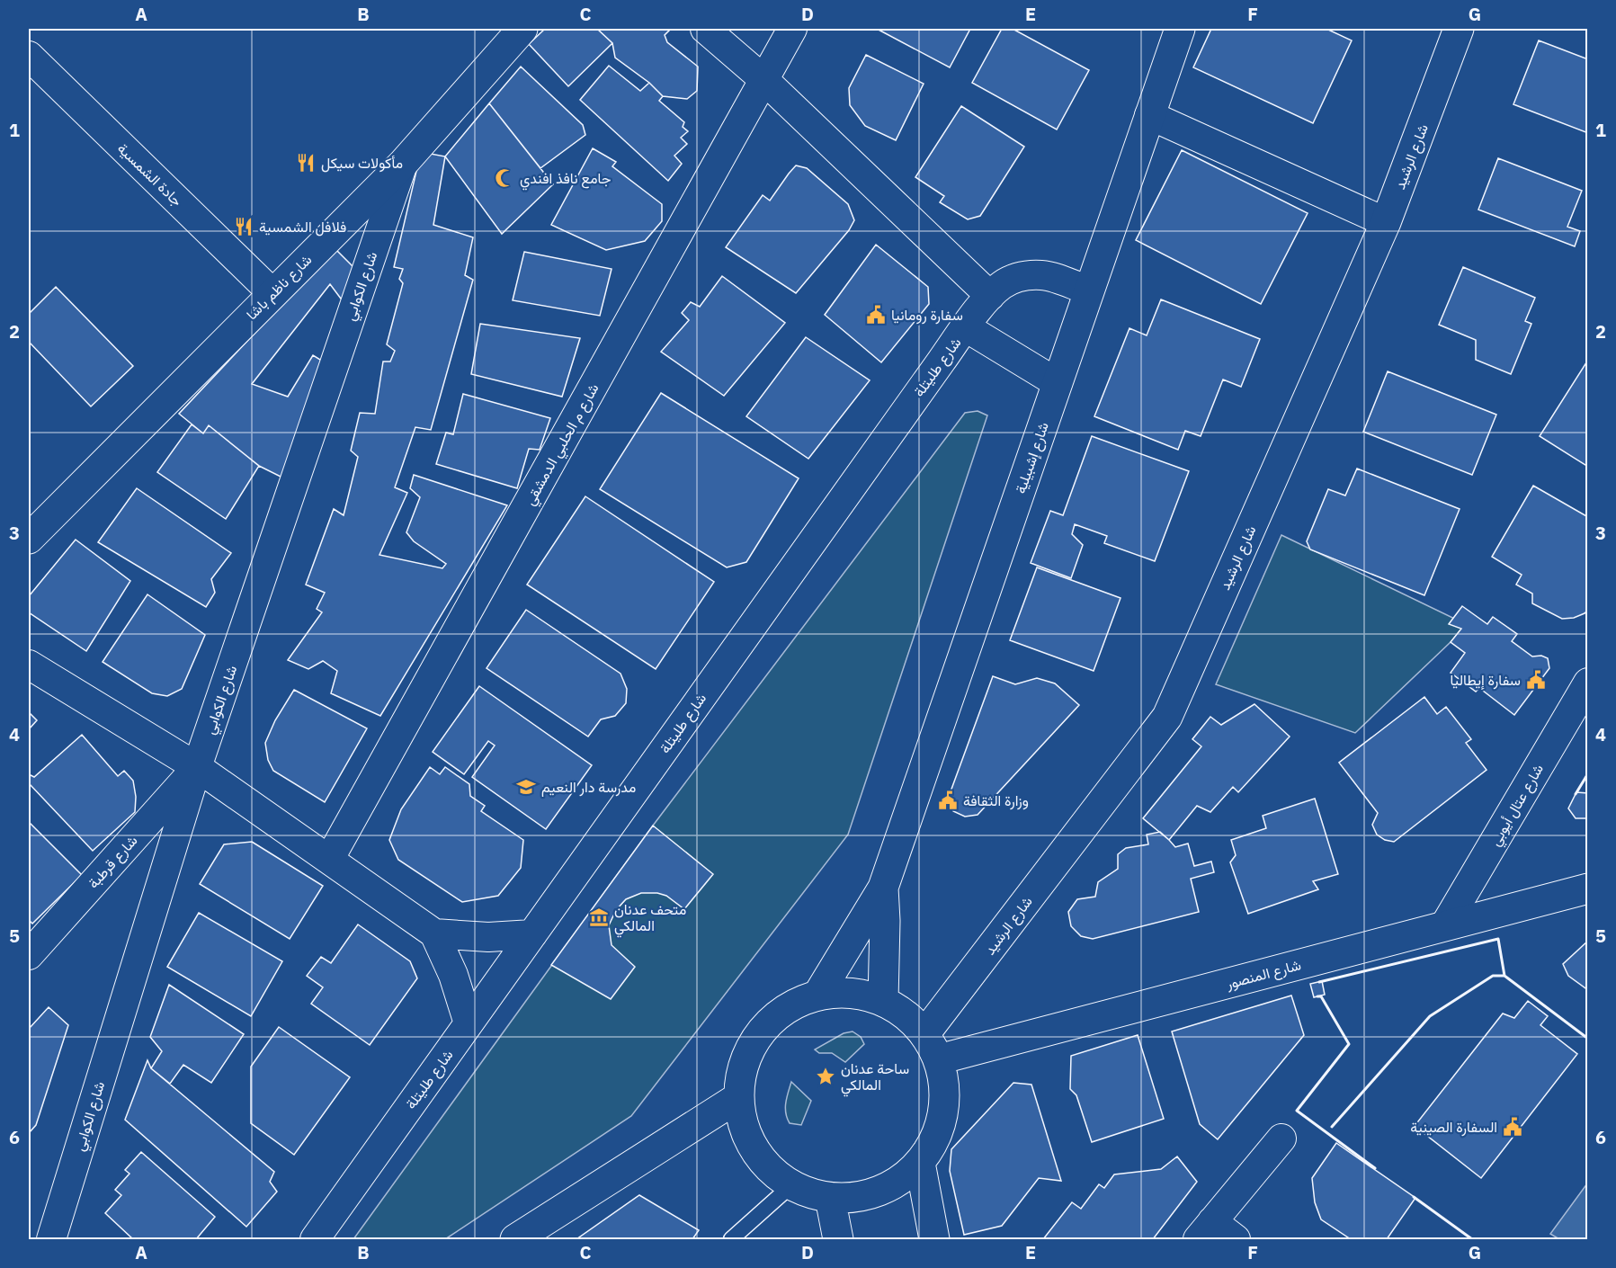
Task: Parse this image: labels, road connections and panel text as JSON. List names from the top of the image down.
{
  "streets": {
    "main road": [
      "شارع الرشيد",
      "شارع ناظم باشا",
      "شارع إشبيلية",
      "شارع المنصور"
    ],
    "street": [
      "جادة الشمسية",
      "شارع الكوابي",
      "شارع طليتلة",
      "شارع م الحلبي الدمشقي",
      "شارع عتال أيوبي",
      "شارع قرطبة"
    ]
  },
  "crossings": [
    ["جادة الشمسية", "شارع ناظم باشا"],
    ["شارع الكوابي", "شارع ناظم باشا"],
    ["شارع الكوابي", "شارع قرطبة"],
    ["شارع طليتلة", "شارع إشبيلية"],
    ["شارع عتال أيوبي", "شارع المنصور"]
  ],
  "places": {
    "restaurant": ["مأكولات سيكل", "فلافل الشمسية"],
    "mosque": ["جامع نافذ افندي"],
    "public building": [
      "سفارة رومانيا",
      "سفارة إيطاليا",
      "وزارة الثقافة",
      "السفارة الصينية"
    ],
    "school or university": ["مدرسة دار النعيم"],
    "museum": ["متحف عدنان المالكي"],
    "place": ["ساحة عدنان المالكي"]
  },
  "grid": {
    "columns": [
      "A",
      "B",
      "C",
      "D",
      "E",
      "F",
      "G"
    ],
    "rows": [
      "1",
      "2",
      "3",
      "4",
      "5",
      "6"
    ]
  }
}
